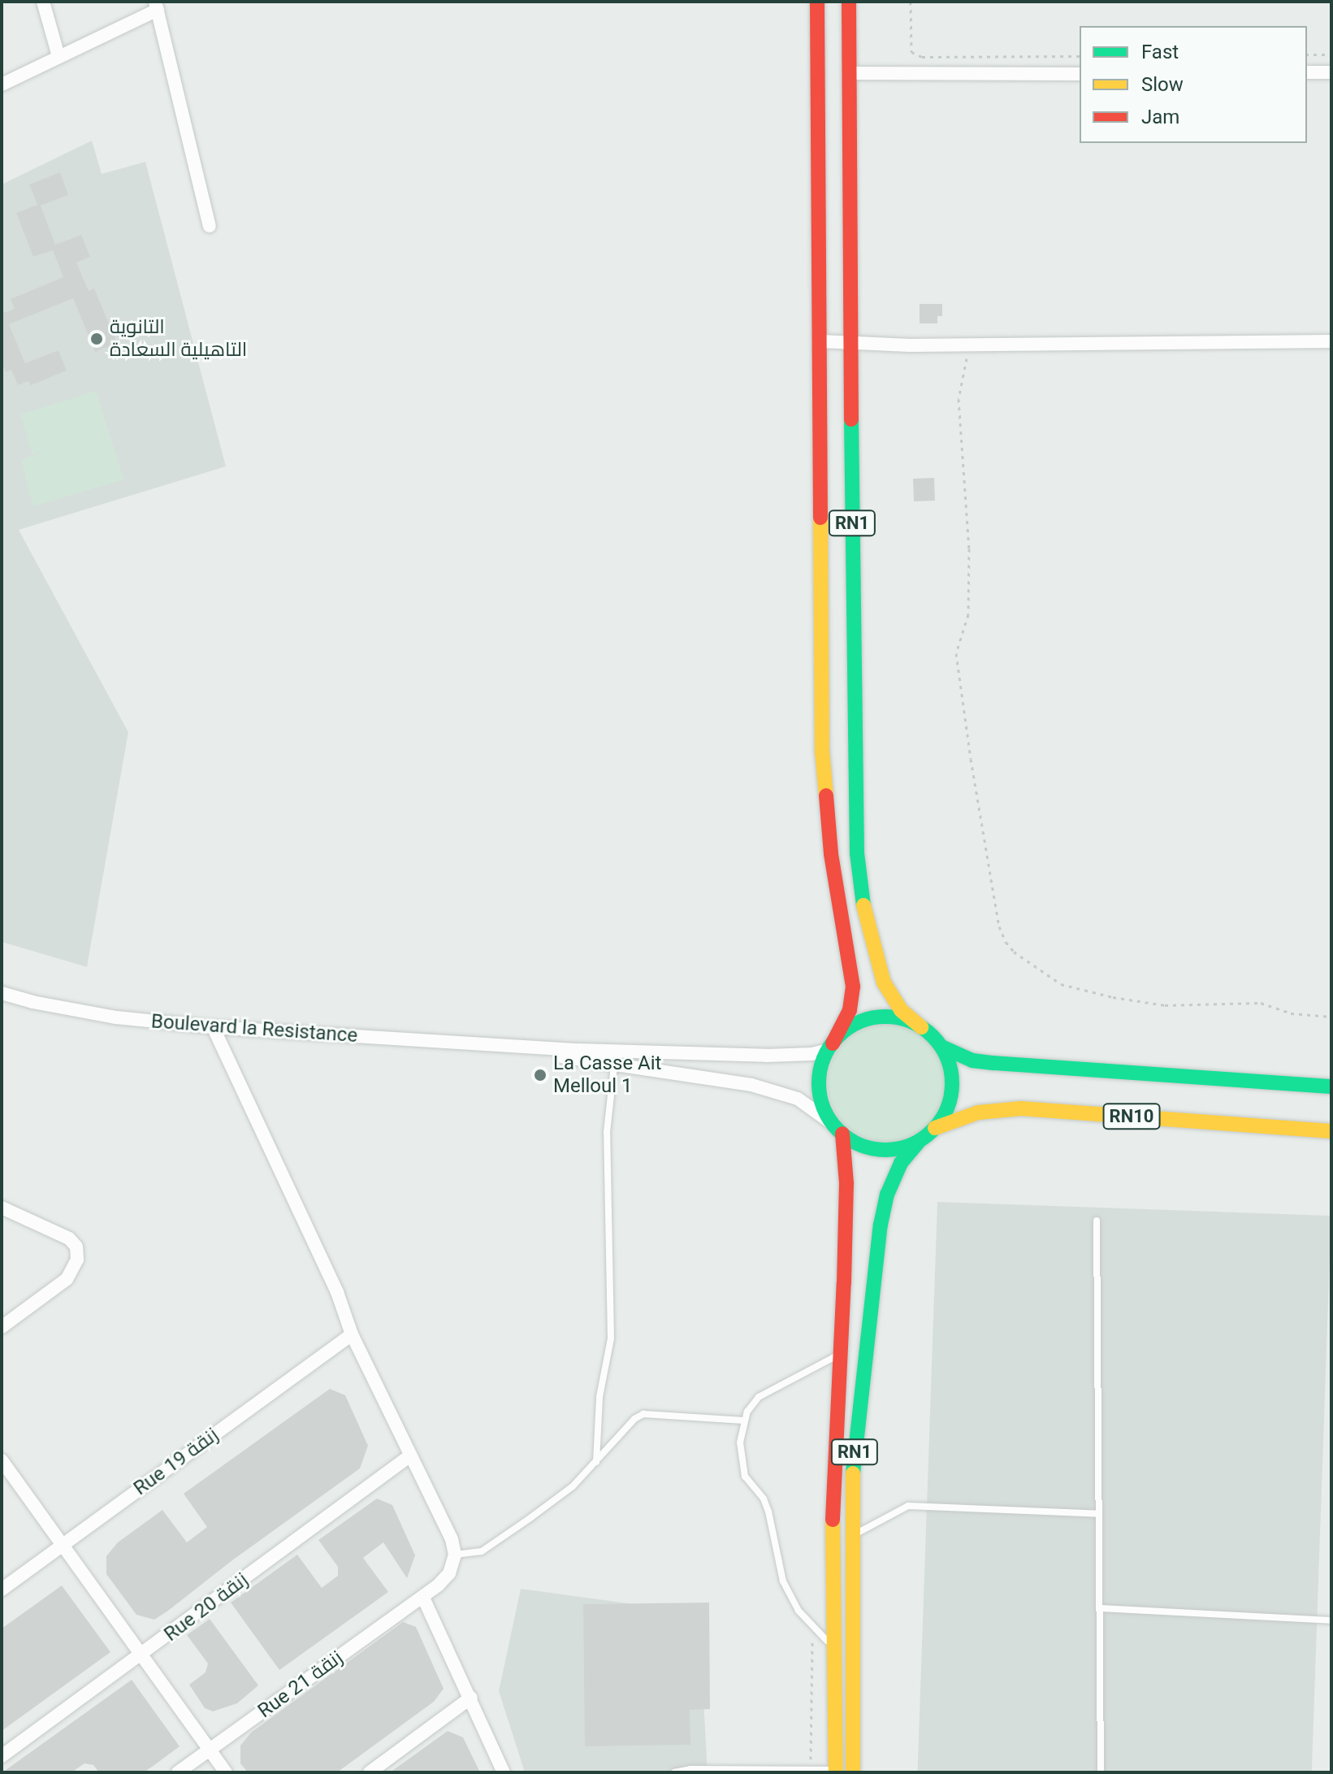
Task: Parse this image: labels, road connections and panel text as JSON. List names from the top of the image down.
{
  "streets": {
    "highway": ["RN1", "RN10"],
    "street": [
      "Boulevard la Resistance",
      "Rue 19 زنقة",
      "Rue 20 زنقة",
      "Rue 21 زنقة"
    ]
  },
  "crossings": [
    ["RN1", "Boulevard la Resistance"],
    ["RN1", "RN10"],
    ["Boulevard la Resistance", "RN10"]
  ],
  "places": ["التانوية التاهيلية السعادة", "La Casse Ait Melloul 1"],
  "legend": ["Fast", "Slow", "Jam"]
}
